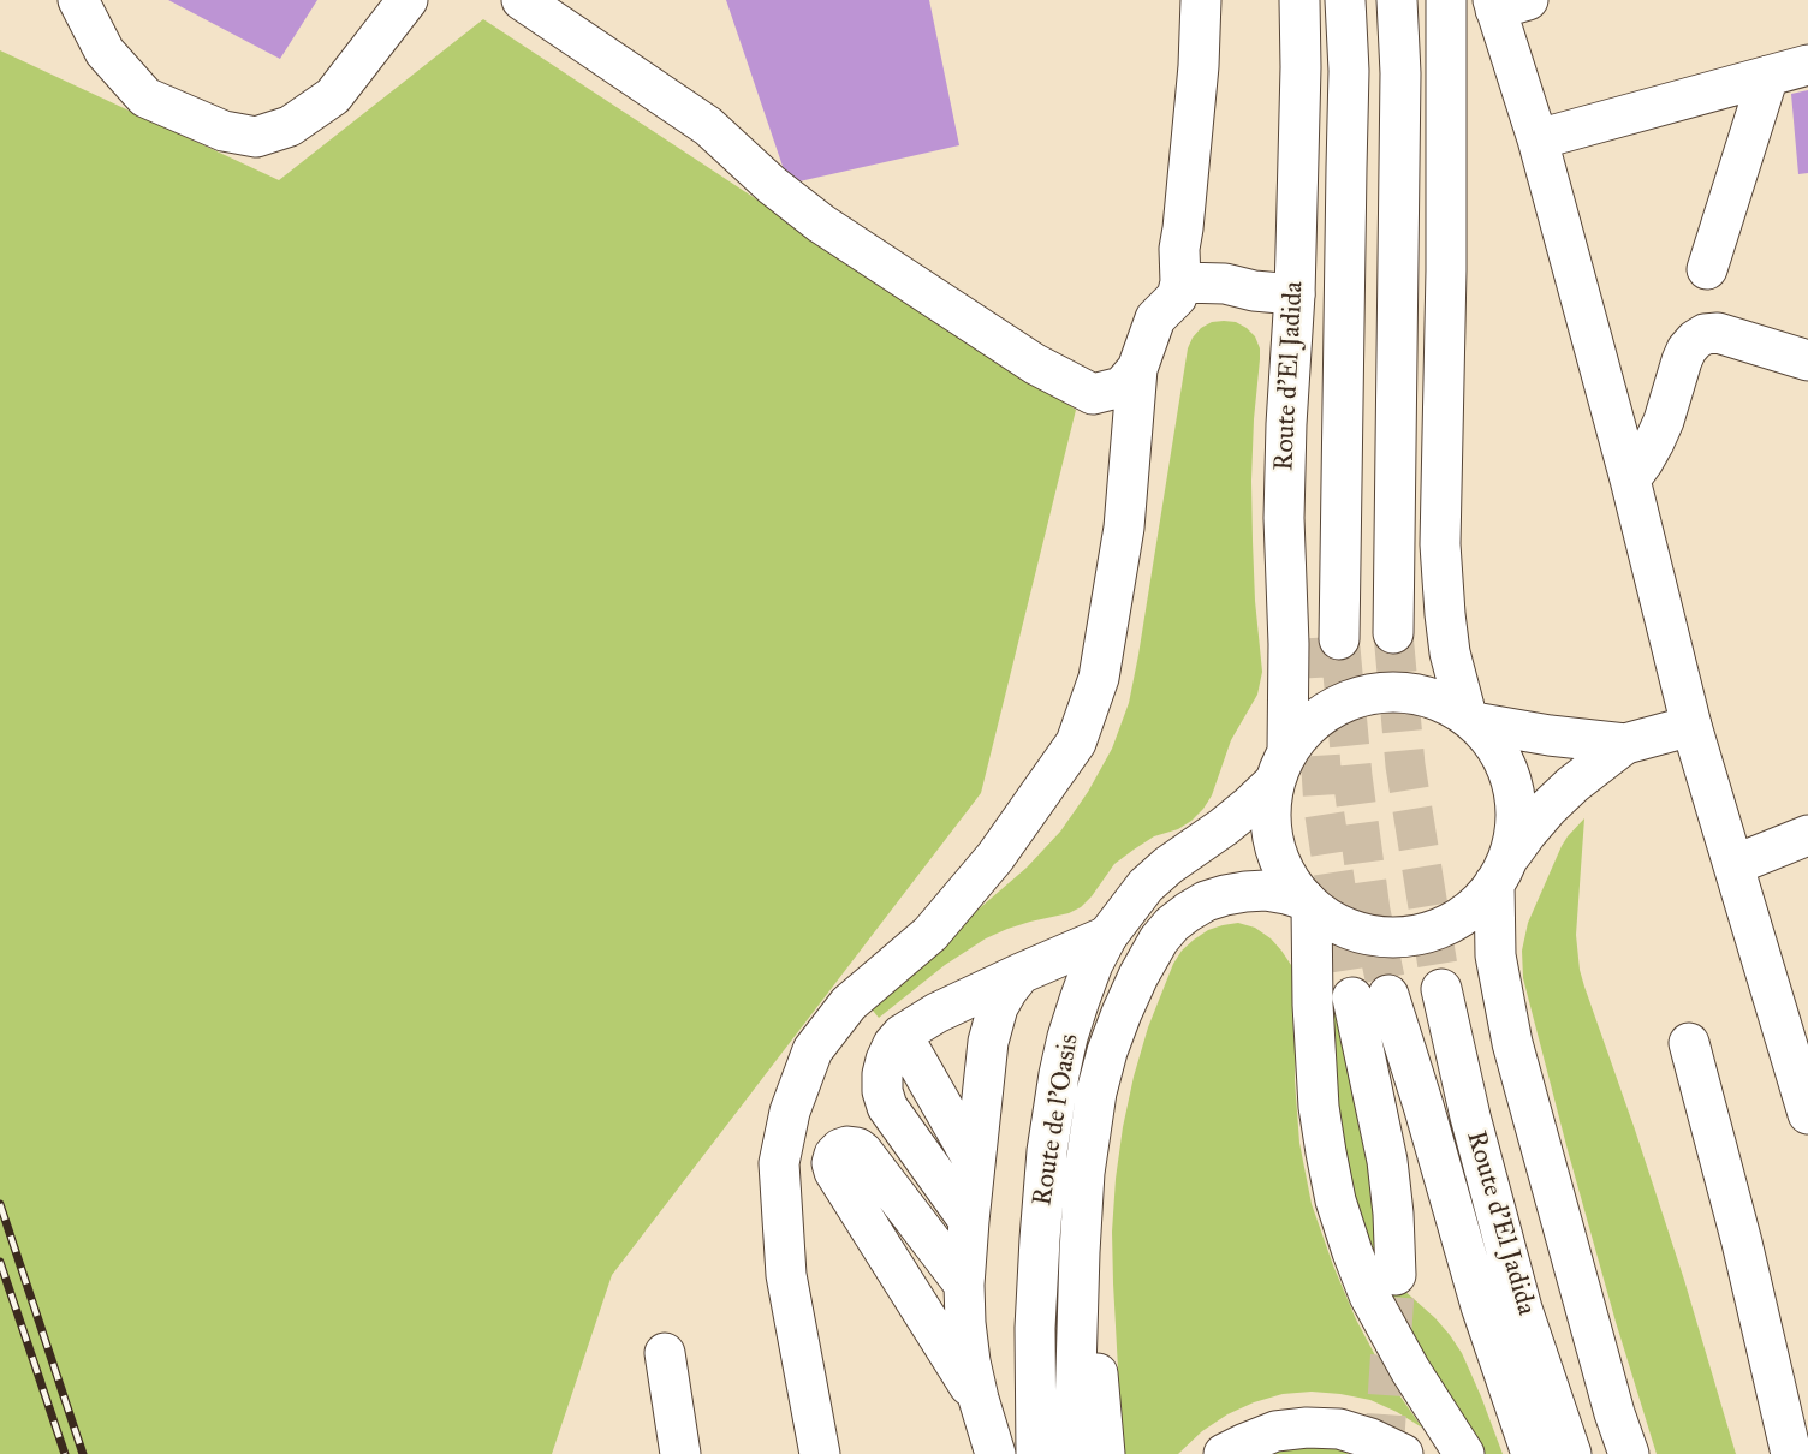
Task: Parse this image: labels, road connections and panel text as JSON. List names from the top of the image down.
{
  "streets": {
    "main road": ["Route d'El Jadida", "Route de l'Oasis"]
  },
  "crossings": [
    ["Route d'El Jadida", "Route de l'Oasis"]
  ]
}
